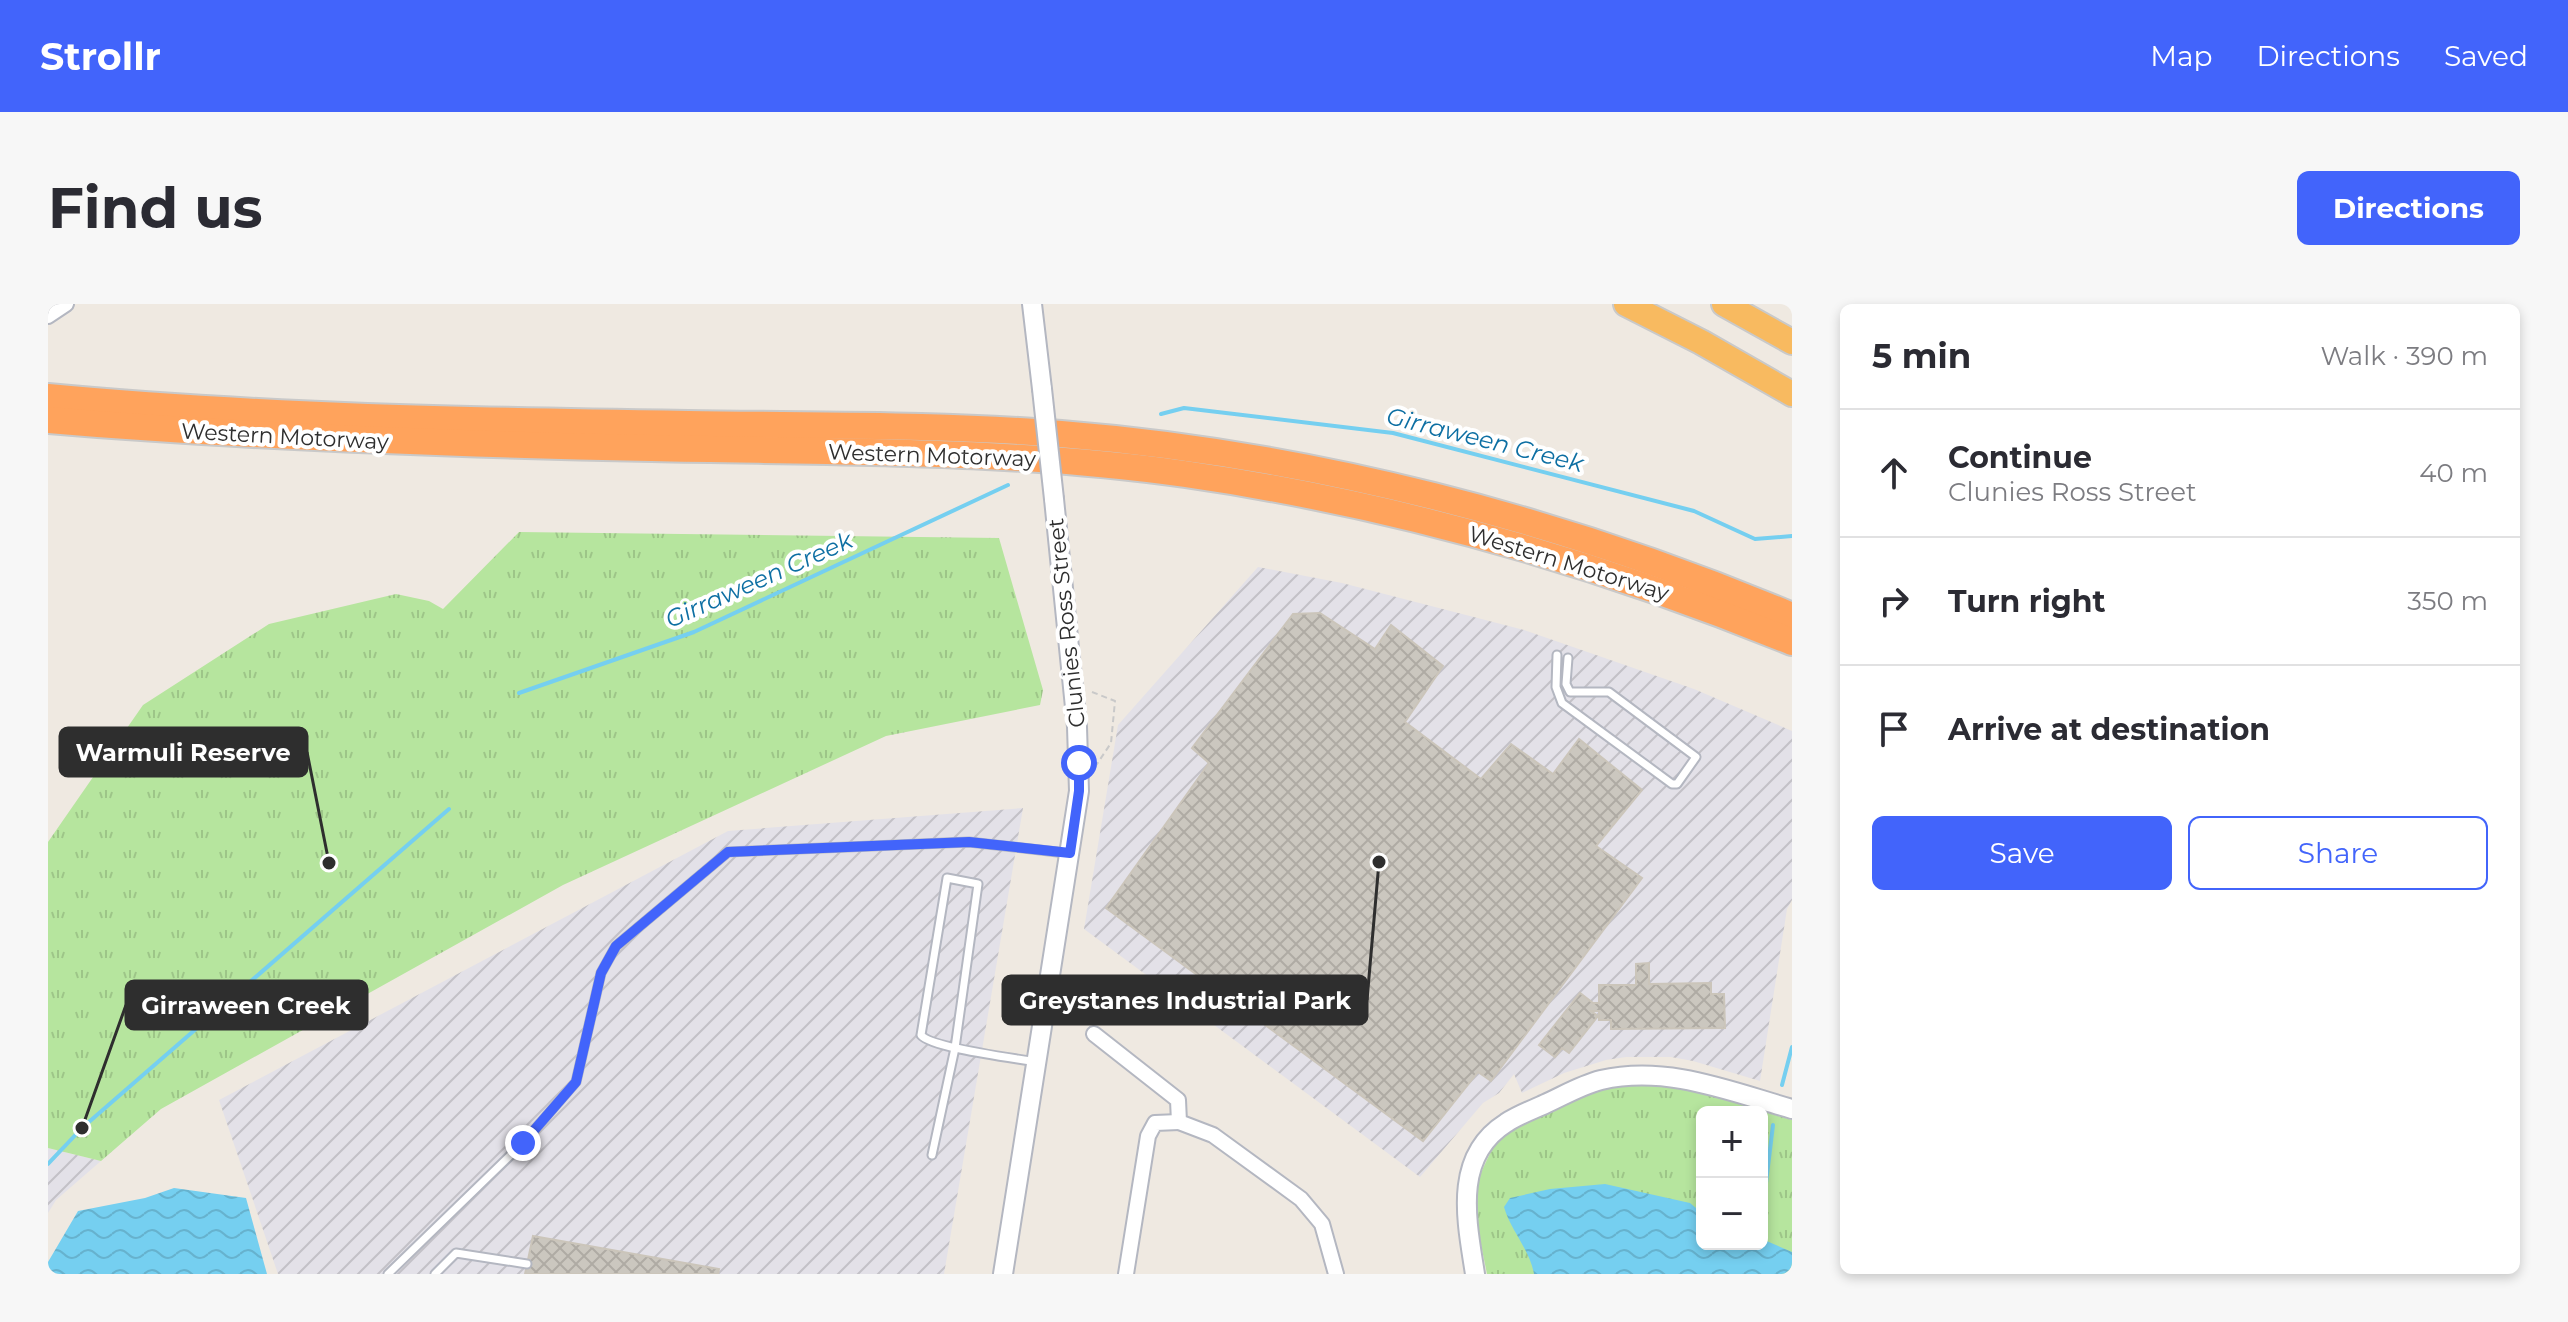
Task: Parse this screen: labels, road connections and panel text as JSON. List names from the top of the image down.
{
  "streets": {
    "highway": ["Western Motorway"],
    "street": ["Clunies Ross Street"]
  },
  "water": ["Girraween Creek"],
  "places": ["Greystanes Industrial Park", "Warmuli Reserve", "Girraween Creek"],
  "page": {
    "header": "Strollr",
    "nav": ["Map", "Directions", "Saved"],
    "buttons": [
      "Directions",
      ["Save", "Share"]
    ],
    "title": "Find us",
    "heading": ["5 min", "Walk · 390 m"],
    "list": [
      ["Continue", "Clunies Ross Street", "40 m"],
      ["Turn right", "350 m"],
      "Arrive at destination"
    ],
    "map_buttons": ["+", "−"]
  }
}
